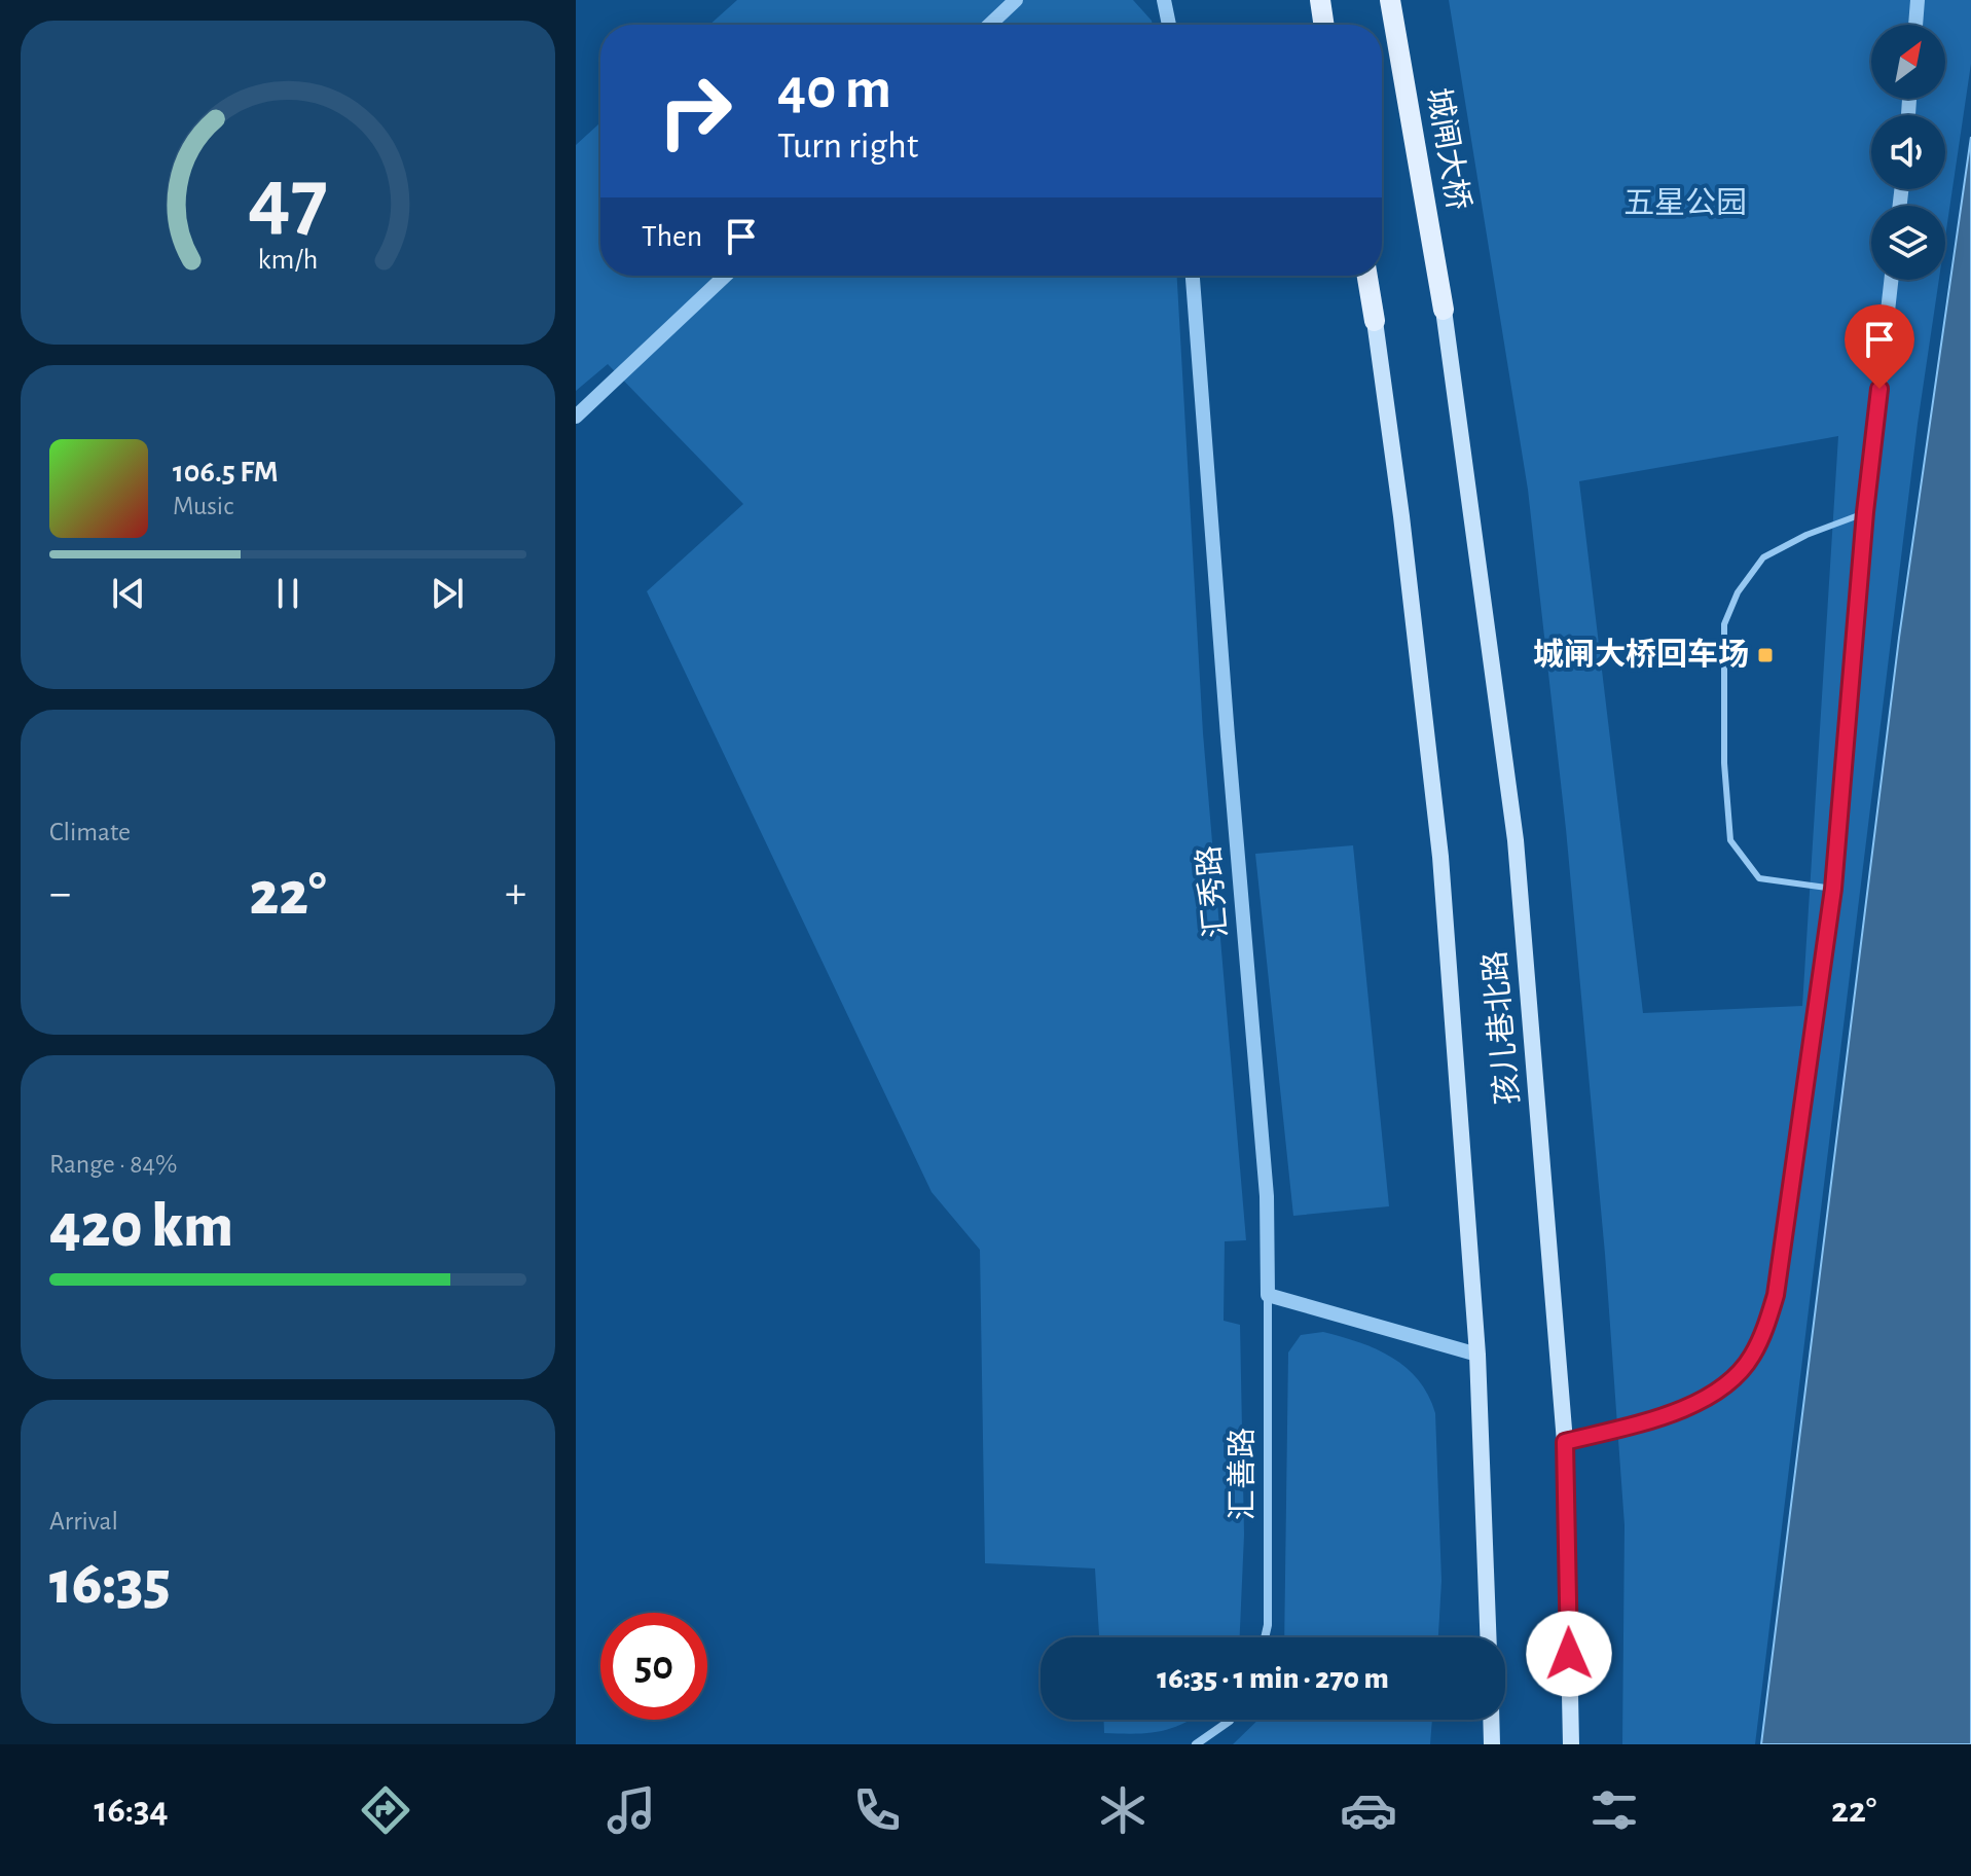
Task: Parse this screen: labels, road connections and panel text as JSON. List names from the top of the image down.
{
  "streets": {
    "main road": ["城闸大桥", "孩儿巷北路"],
    "street": ["汇秀路", "汇善路"]
  },
  "crossings": [
    ["城闸大桥", "孩儿巷北路"],
    ["汇秀路", "汇善路"]
  ],
  "parks": ["五星公园"],
  "places": {
    "transit": ["城闸大桥回车场"]
  },
  "north": "top right",
  "page": {
    "turn": ["40 m", "Turn right"],
    "then": "Then",
    "song": ["106.5 FM", "Music"],
    "tile": [
      "Climate",
      ["Range · 84%", "420 km"],
      ["Arrival", "16:35"]
    ],
    "heat": ["−", "22°", "+"],
    "limit": "50",
    "trip": "16:35 · 1 min · 270 m",
    "tabs": ["16:34", "22°"],
    "gauge": ["47", "km/h"]
  }
}
